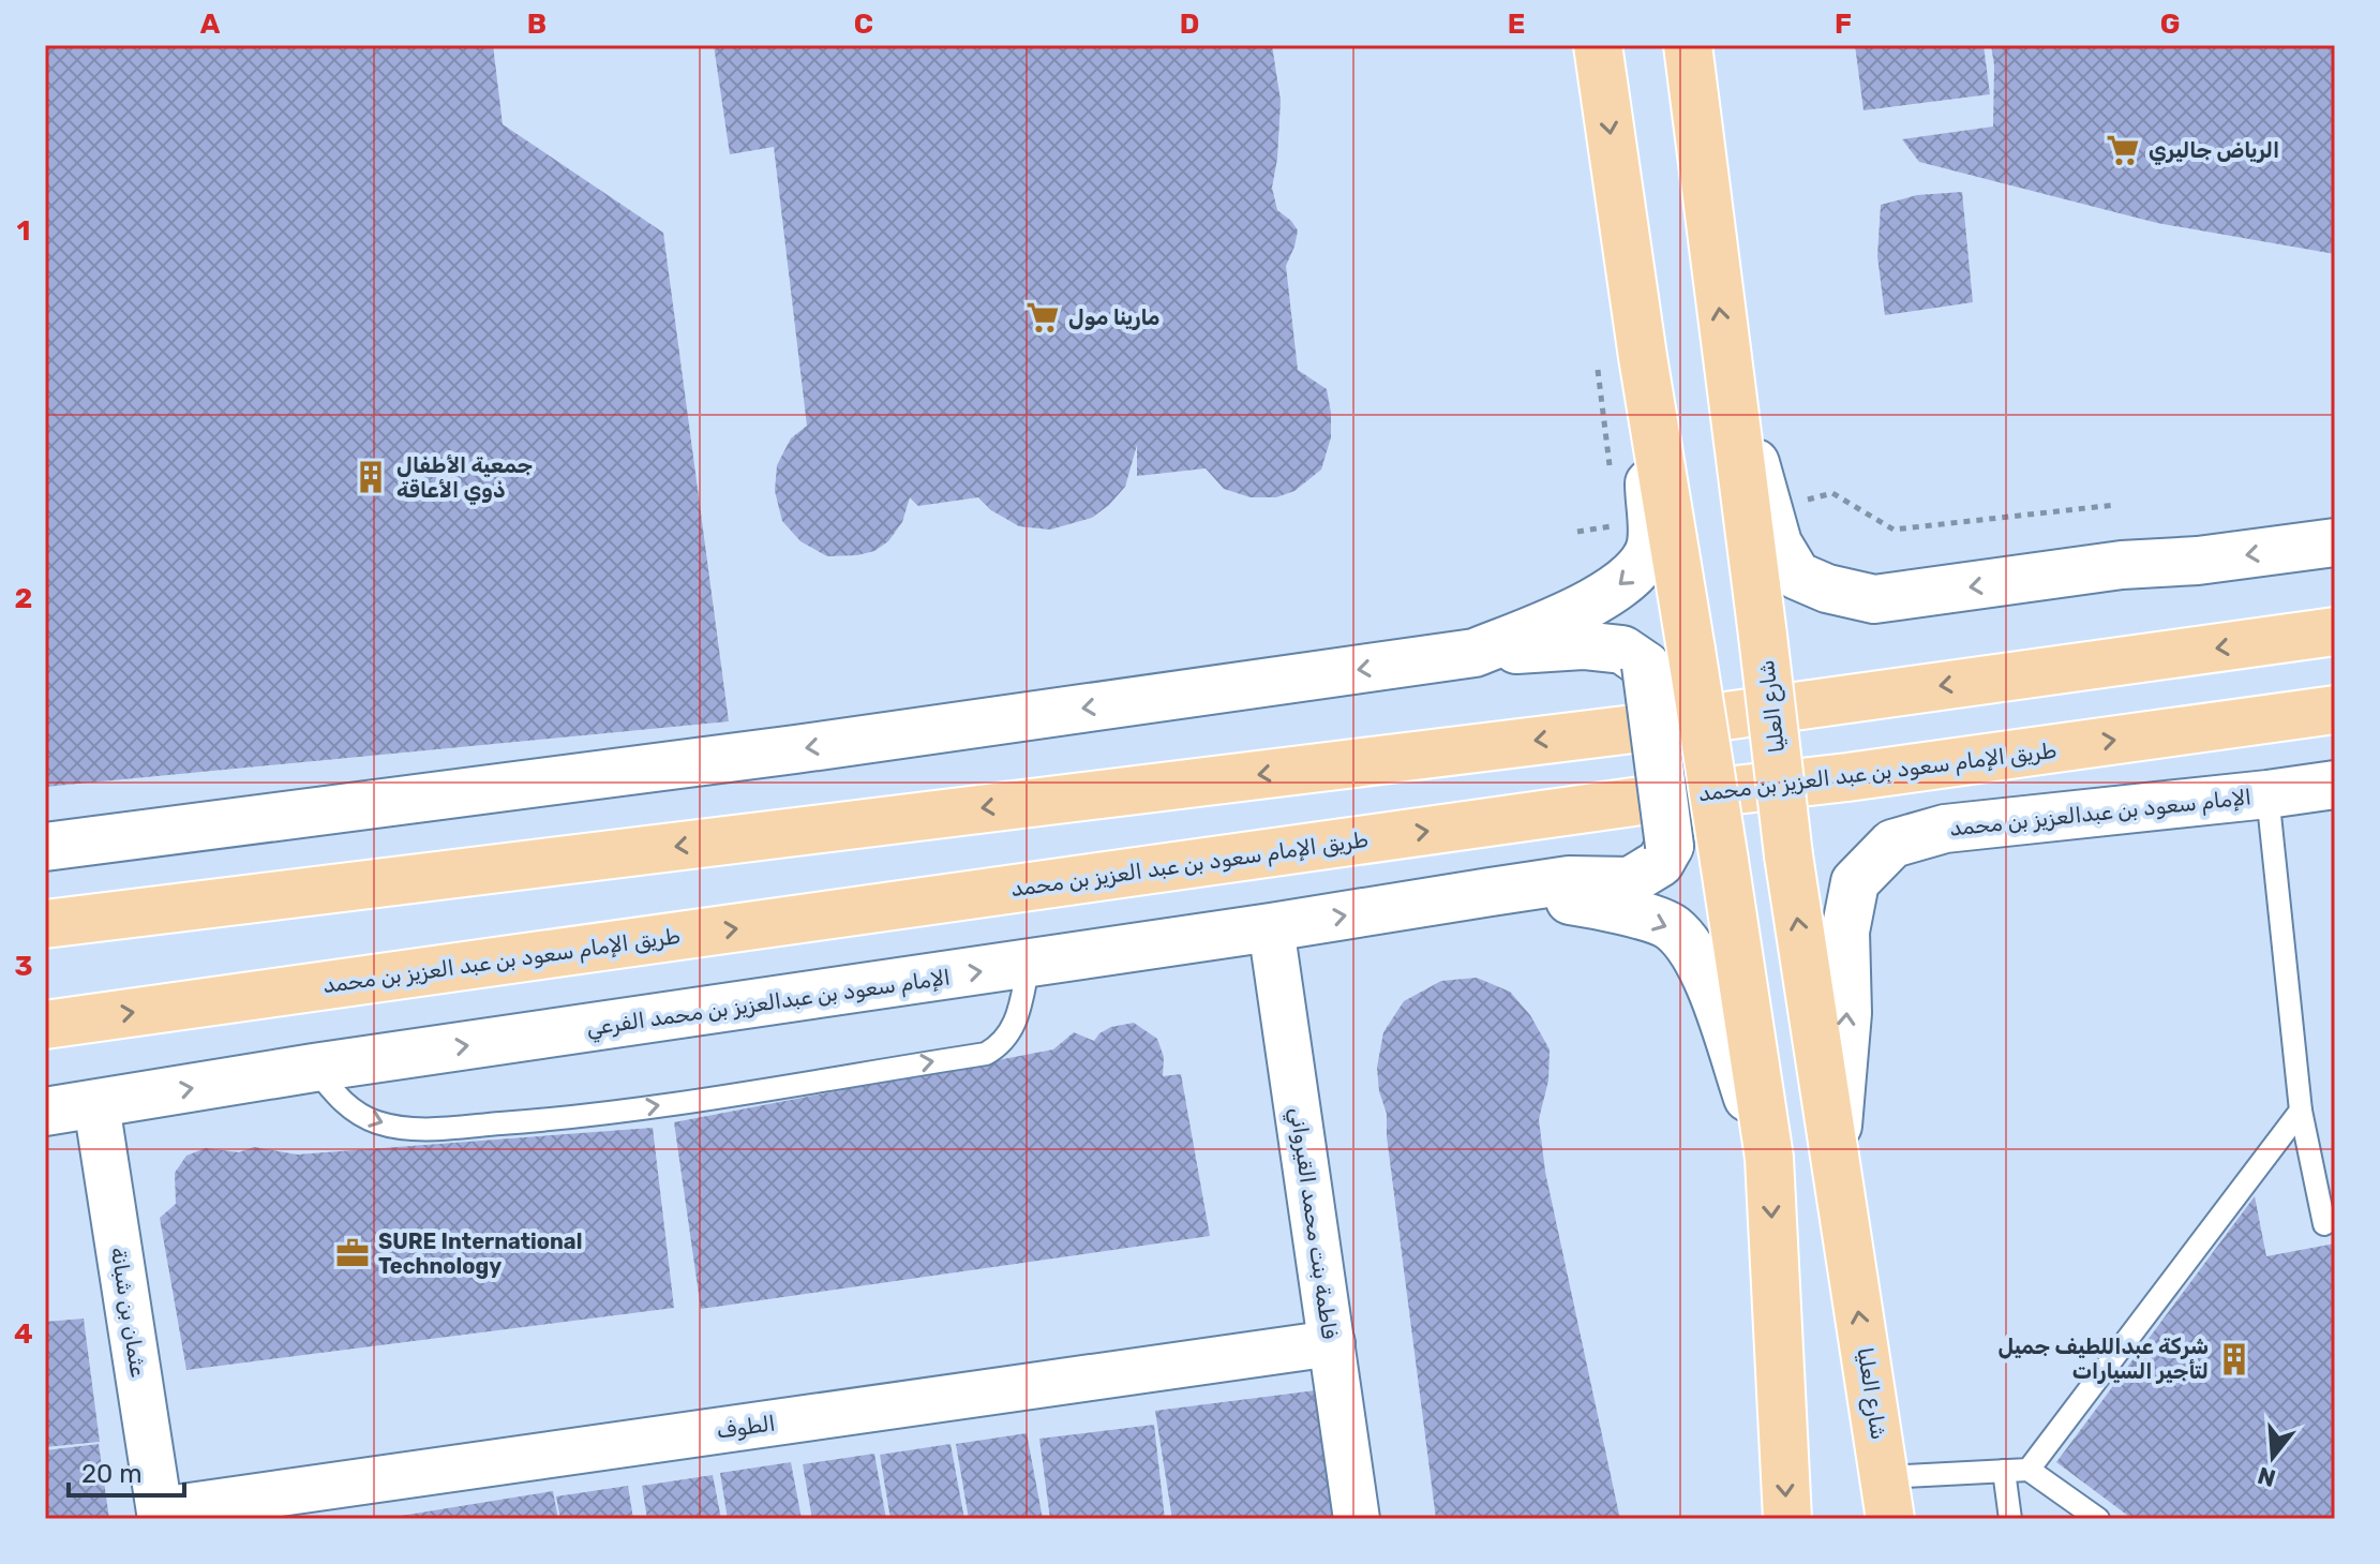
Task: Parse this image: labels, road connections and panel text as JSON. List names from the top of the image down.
{
  "streets": {
    "main road": ["شارع العليا", "طريق الإمام سعود بن عبد العزيز بن محمد"],
    "street": [
      "الإمام سعود بن عبدالعزيز بن محمد",
      "الإمام سعود بن عبدالعزيز بن محمد الفرعي",
      "فاطمة بنت محمد القيرواني",
      "عثمان بن شبانة",
      "الطوف"
    ]
  },
  "crossings": [
    ["شارع العليا", "الإمام سعود بن عبدالعزيز بن محمد"],
    ["الإمام سعود بن عبدالعزيز بن محمد الفرعي", "فاطمة بنت محمد القيرواني"],
    ["الإمام سعود بن عبدالعزيز بن محمد الفرعي", "عثمان بن شبانة"],
    ["فاطمة بنت محمد القيرواني", "الطوف"],
    ["عثمان بن شبانة", "الطوف"]
  ],
  "places": {
    "supermarket": ["الرياض جاليري", "مارينا مول"],
    "building": ["جمعية الأطفال ذوي الأعاقة", "شركة عبداللطيف جميل لتأجير السيارات"],
    "office": ["SURE International Technology"]
  },
  "scale_bar": "20 m",
  "north": "bottom",
  "grid": {
    "columns": [
      "A",
      "B",
      "C",
      "D",
      "E",
      "F",
      "G"
    ],
    "rows": [
      "1",
      "2",
      "3",
      "4"
    ]
  }
}
